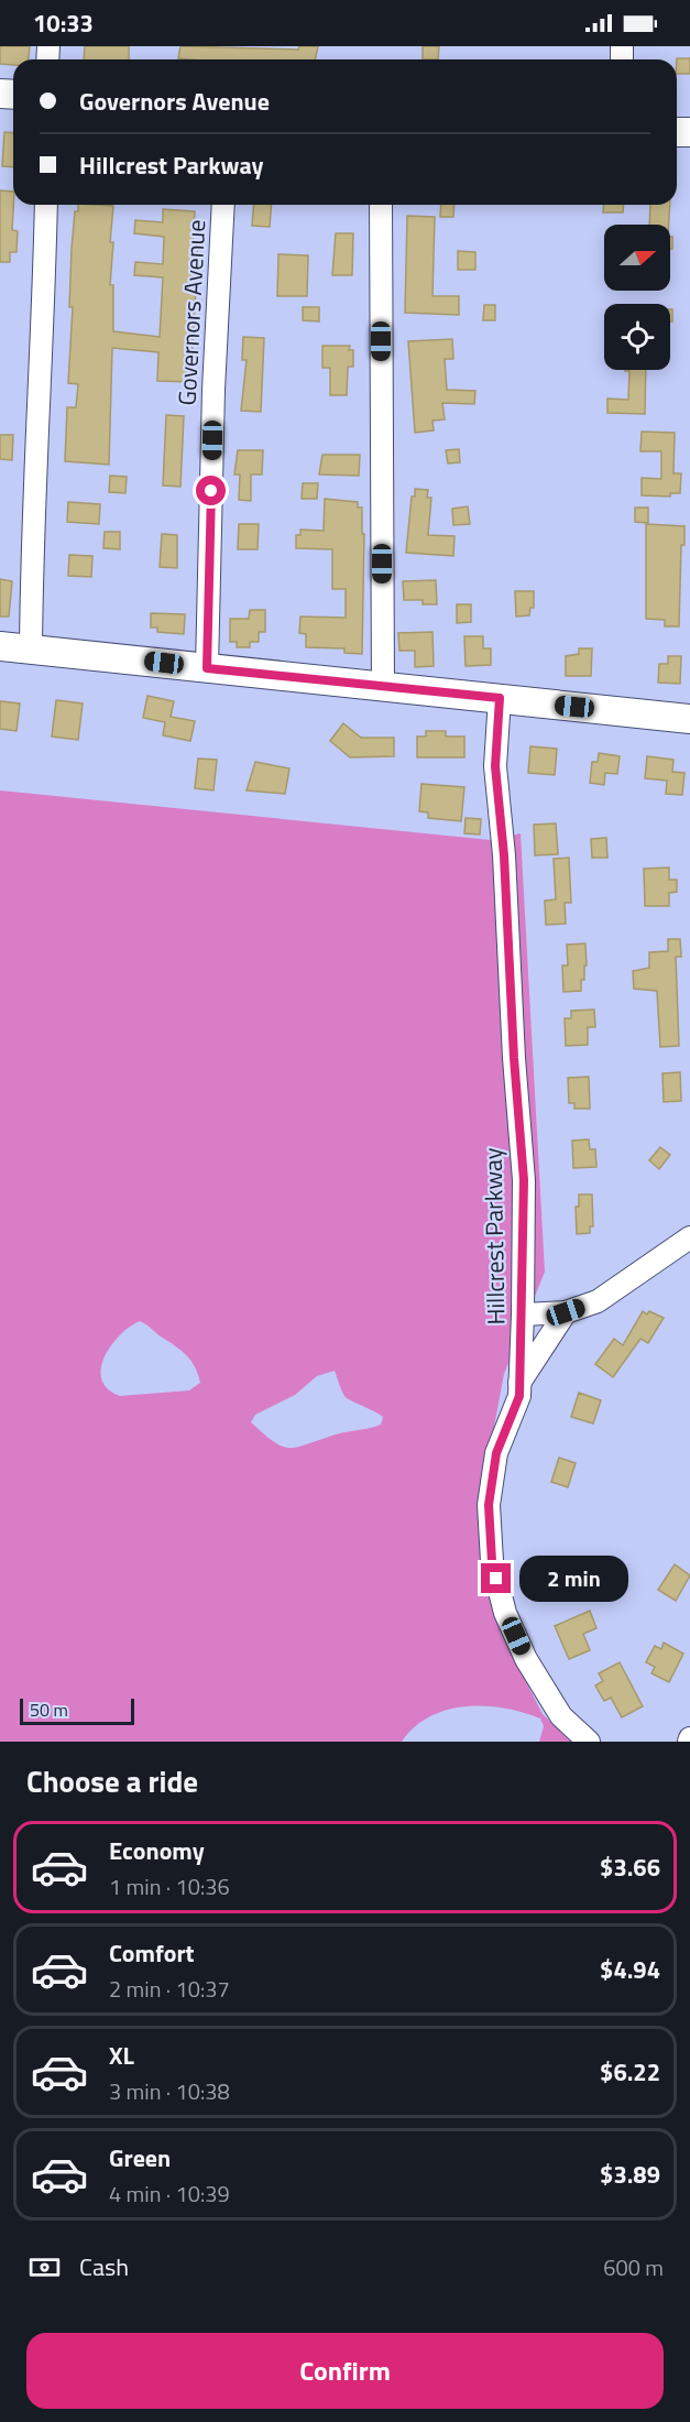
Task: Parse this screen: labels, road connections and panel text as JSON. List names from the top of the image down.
{
  "streets": {
    "street": ["Governors Avenue", "Hillcrest Parkway"]
  },
  "scale_bar": "50 m",
  "north": "right",
  "page": {
    "status": "10:33",
    "banner": ["Governors Avenue", "Hillcrest Parkway"],
    "bubble": "2 min",
    "scale": "50 m",
    "heading": "Choose a ride",
    "list": [
      {
        "name": "Economy",
        "note": "1 min · 10:36",
        "value": "$3.66"
      },
      {
        "name": "Comfort",
        "note": "2 min · 10:37",
        "value": "$4.94"
      },
      {
        "name": "XL",
        "note": "3 min · 10:38",
        "value": "$6.22"
      },
      {
        "name": "Green",
        "note": "4 min · 10:39",
        "value": "$3.89"
      }
    ],
    "pay": ["Cash", "600 m"],
    "buttons": "Confirm"
  }
}
